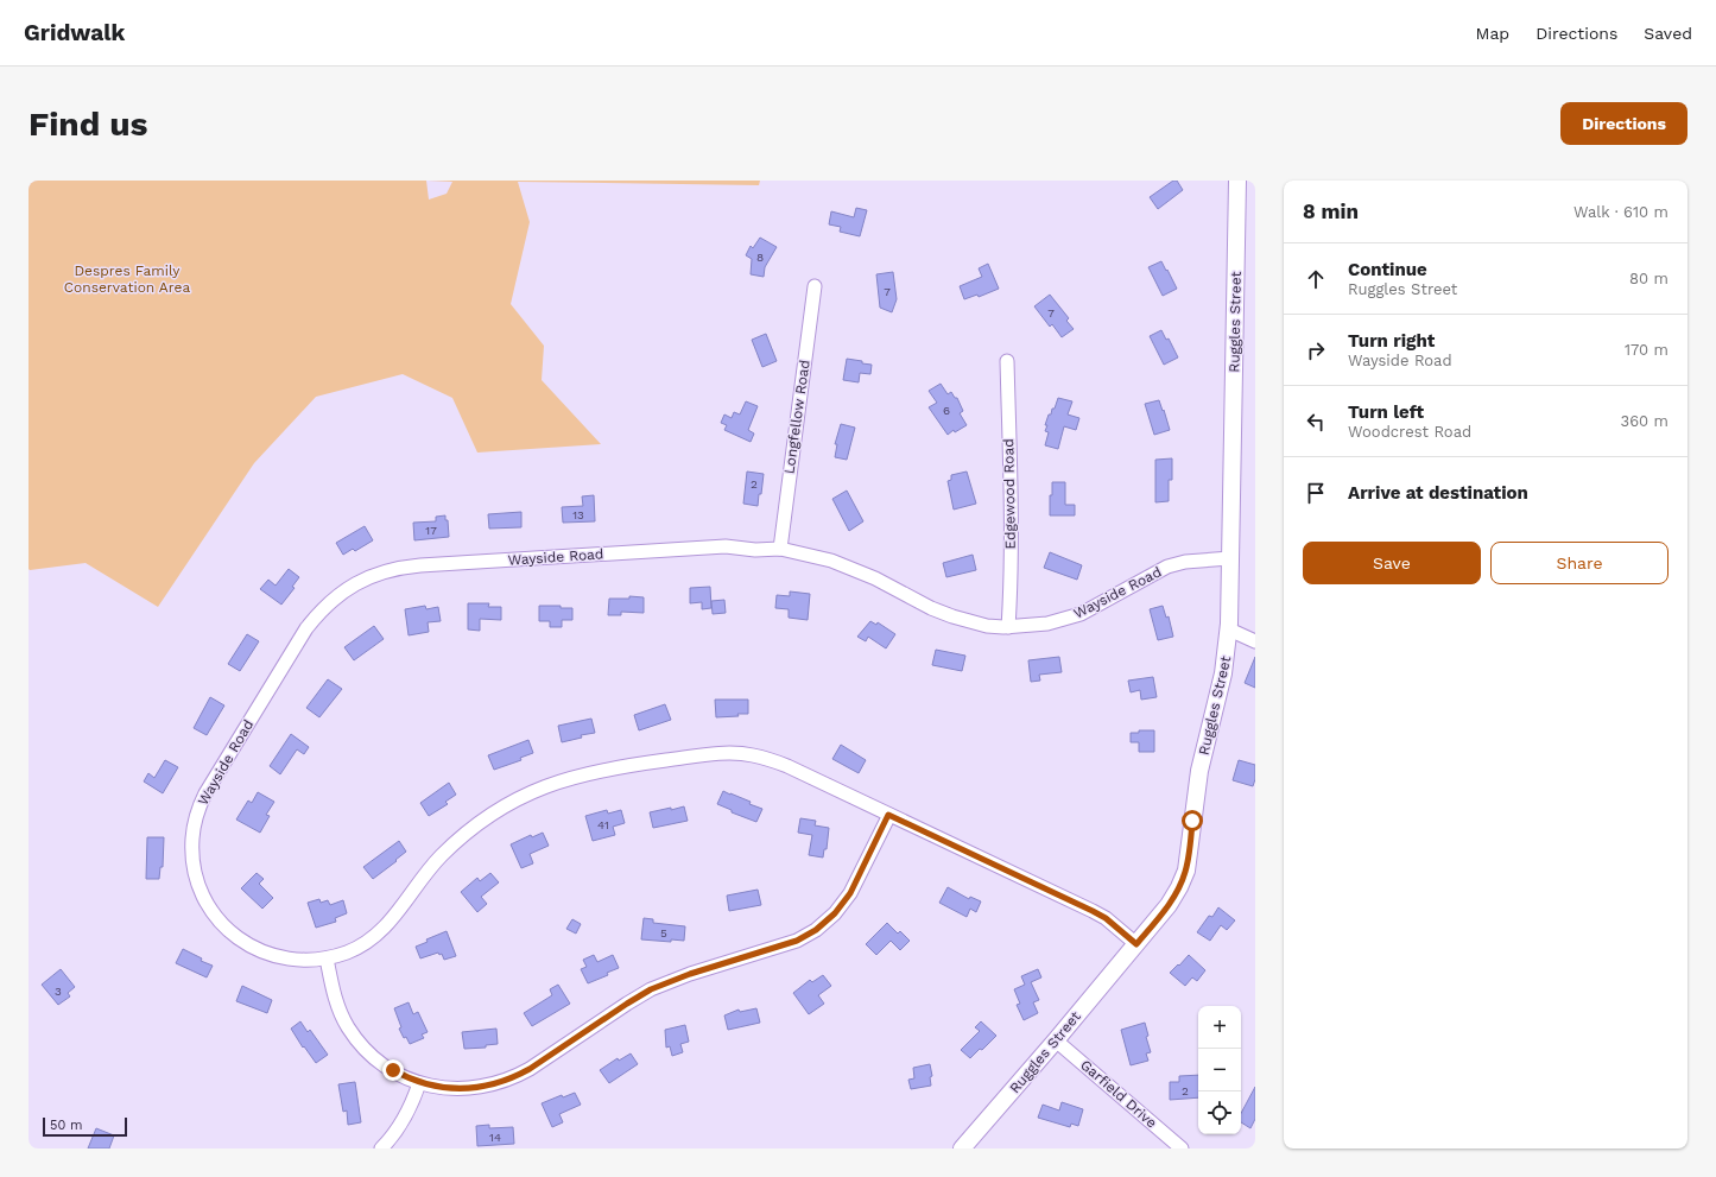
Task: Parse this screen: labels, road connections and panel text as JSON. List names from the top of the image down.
{
  "streets": {
    "street": [
      "Ruggles Street",
      "Longfellow Road",
      "Edgewood Road",
      "Wayside Road",
      "Garfield Drive"
    ]
  },
  "crossings": [
    ["Ruggles Street", "Wayside Road"],
    ["Ruggles Street", "Garfield Drive"],
    ["Longfellow Road", "Wayside Road"],
    ["Edgewood Road", "Wayside Road"]
  ],
  "parks": ["Despres Family Conservation Area"],
  "house_numbers": [
    "8",
    "7",
    "7",
    "6",
    "2",
    "13",
    "17",
    "41",
    "5",
    "3",
    "2",
    "14"
  ],
  "scale_bar": "50 m",
  "page": {
    "header": "Gridwalk",
    "nav": ["Map", "Directions", "Saved"],
    "buttons": [
      "Directions",
      ["Save", "Share"]
    ],
    "title": "Find us",
    "heading": ["8 min", "Walk · 610 m"],
    "list": [
      ["Continue", "Ruggles Street", "80 m"],
      ["Turn right", "Wayside Road", "170 m"],
      ["Turn left", "Woodcrest Road", "360 m"],
      "Arrive at destination"
    ],
    "map_buttons": ["+", "−"],
    "scale": "50 m"
  }
}
